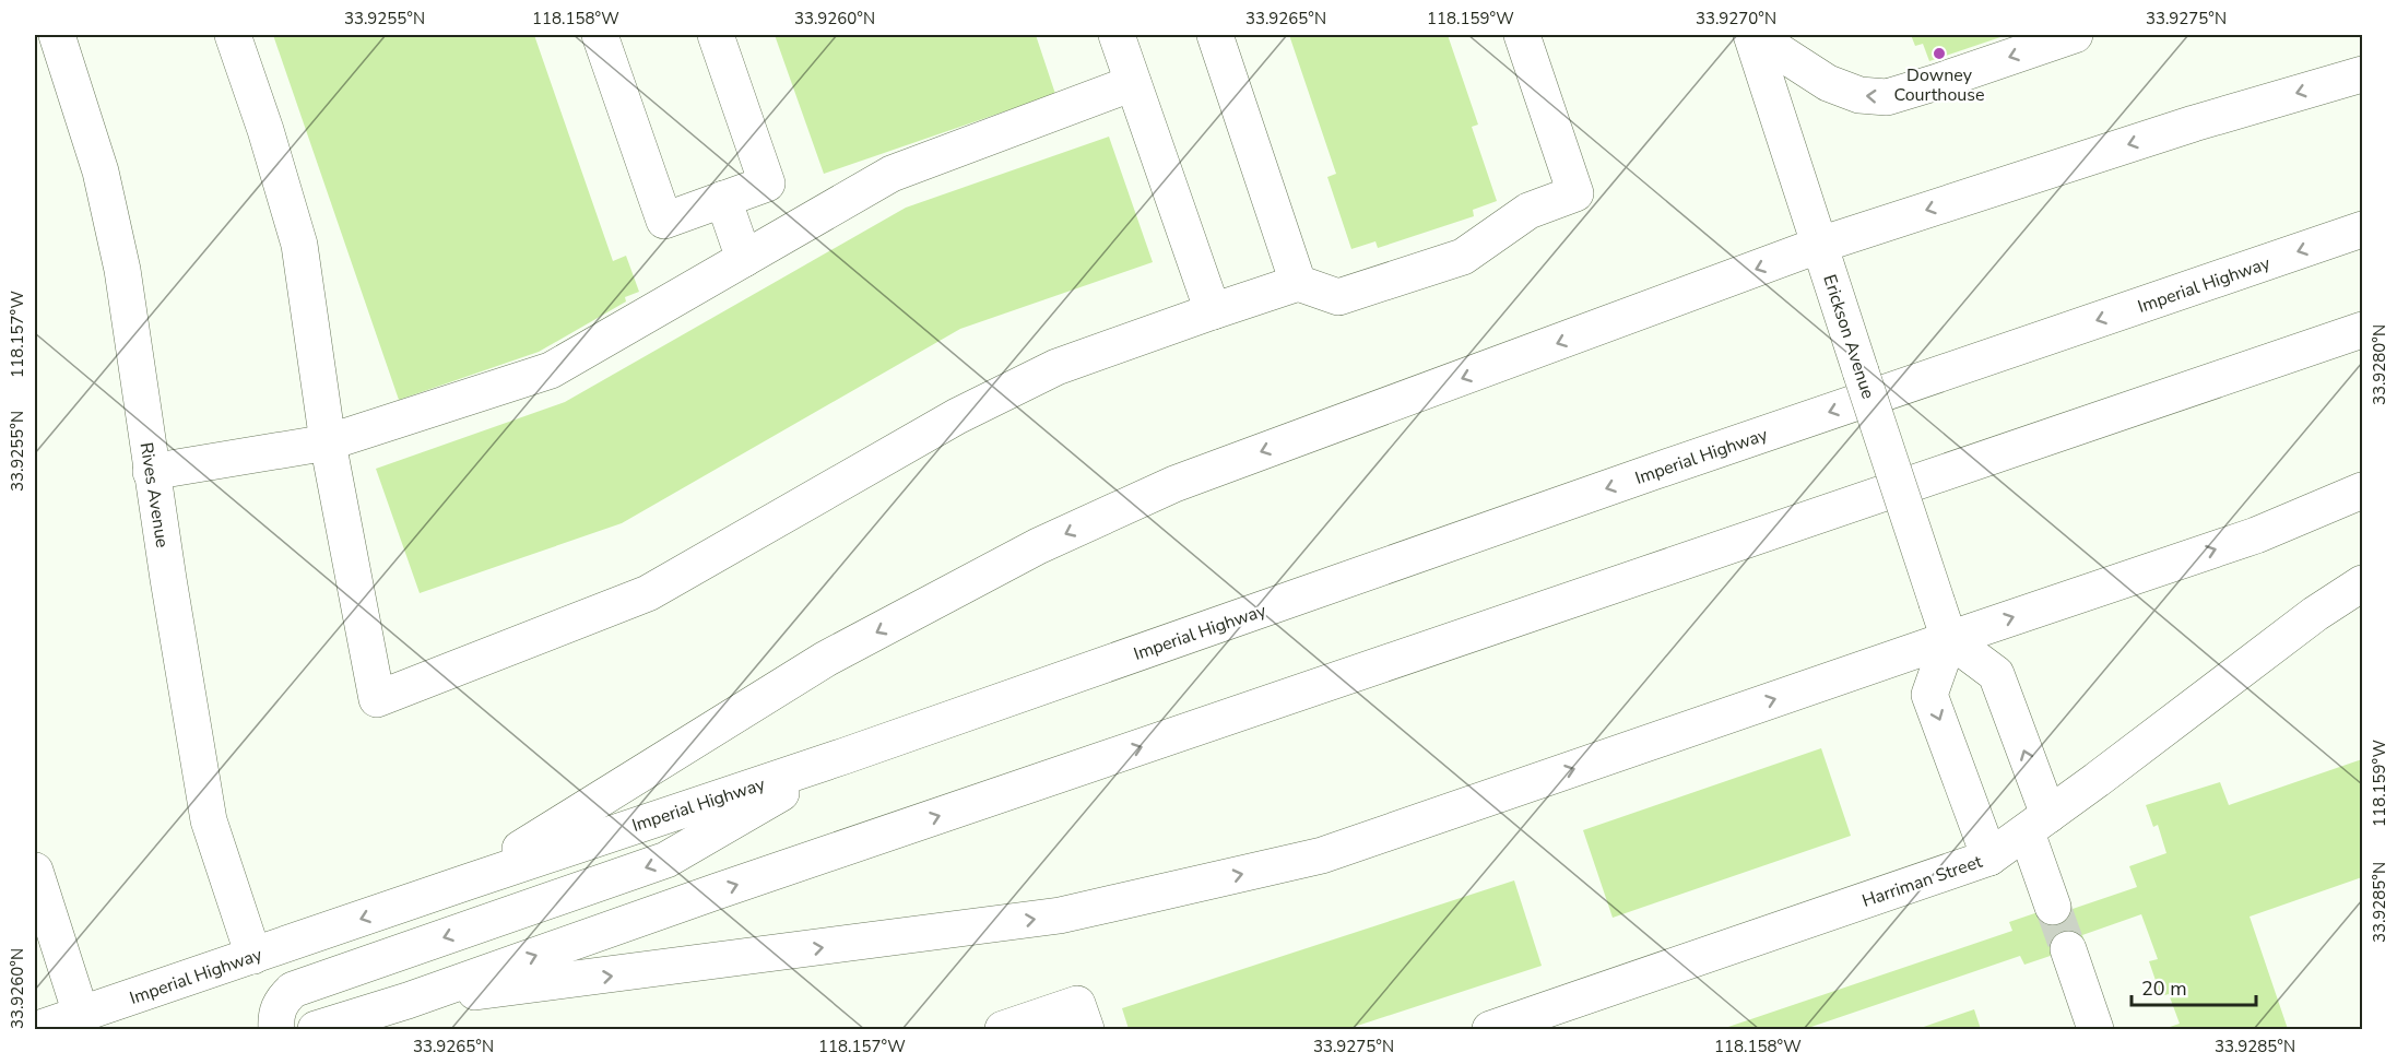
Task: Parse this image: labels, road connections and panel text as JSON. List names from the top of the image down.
{
  "streets": {
    "main road": [
      "Imperial Highway",
      "Erickson Avenue",
      "Rives Avenue",
      "Harriman Street"
    ]
  },
  "crossings": [
    ["Imperial Highway", "Rives Avenue"]
  ],
  "places": ["Downey Courthouse"],
  "scale_bar": "20 m",
  "coordinates": [
    "33.9255°N",
    "118.158°W",
    "33.9260°N",
    "33.9265°N",
    "118.159°W",
    "33.9270°N",
    "33.9275°N",
    "118.157°W",
    "33.9280°N",
    "33.9285°N"
  ]
}
